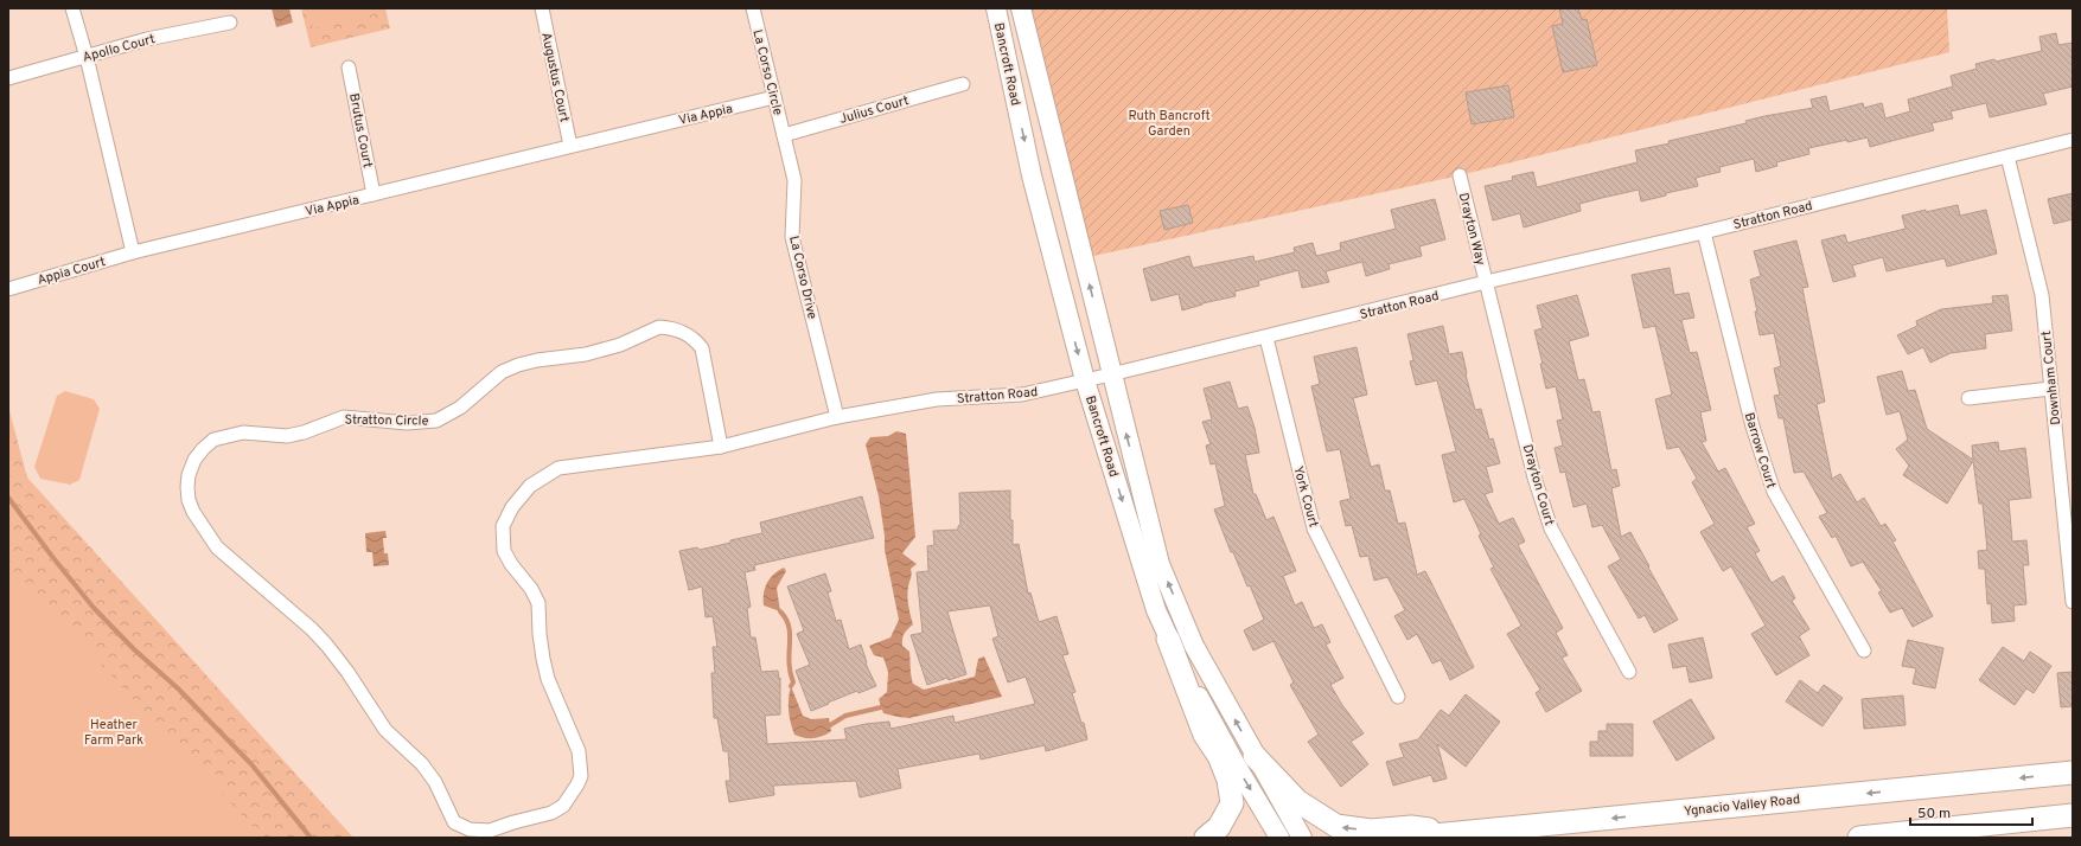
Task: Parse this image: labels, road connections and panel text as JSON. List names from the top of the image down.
{
  "streets": {
    "highway": ["Ygnacio Valley Road"],
    "main road": ["Bancroft Road"],
    "street": [
      "Apollo Court",
      "La Corso Circle",
      "Augustus Court",
      "Julius Court",
      "Via Appia",
      "Brutus Court",
      "Stratton Road",
      "Drayton Way",
      "Appia Court",
      "La Corso Drive",
      "Downham Court",
      "Stratton Circle",
      "Barrow Court",
      "Drayton Court",
      "York Court"
    ]
  },
  "crossings": [
    ["Bancroft Road", "Stratton Road"],
    ["La Corso Circle", "Julius Court"],
    ["La Corso Circle", "Via Appia"],
    ["La Corso Circle", "La Corso Drive"],
    ["Augustus Court", "Via Appia"],
    ["Julius Court", "La Corso Drive"],
    ["Via Appia", "Brutus Court"],
    ["Via Appia", "Appia Court"],
    ["Stratton Road", "Drayton Way"],
    ["Stratton Road", "La Corso Drive"],
    ["Stratton Road", "Downham Court"],
    ["Stratton Road", "Stratton Circle"],
    ["Stratton Road", "Barrow Court"],
    ["Stratton Road", "Drayton Court"],
    ["Stratton Road", "York Court"],
    ["Drayton Way", "Drayton Court"]
  ],
  "parks": ["Ruth Bancroft Garden", "Heather Farm Park"],
  "scale_bar": "50 m"
}
